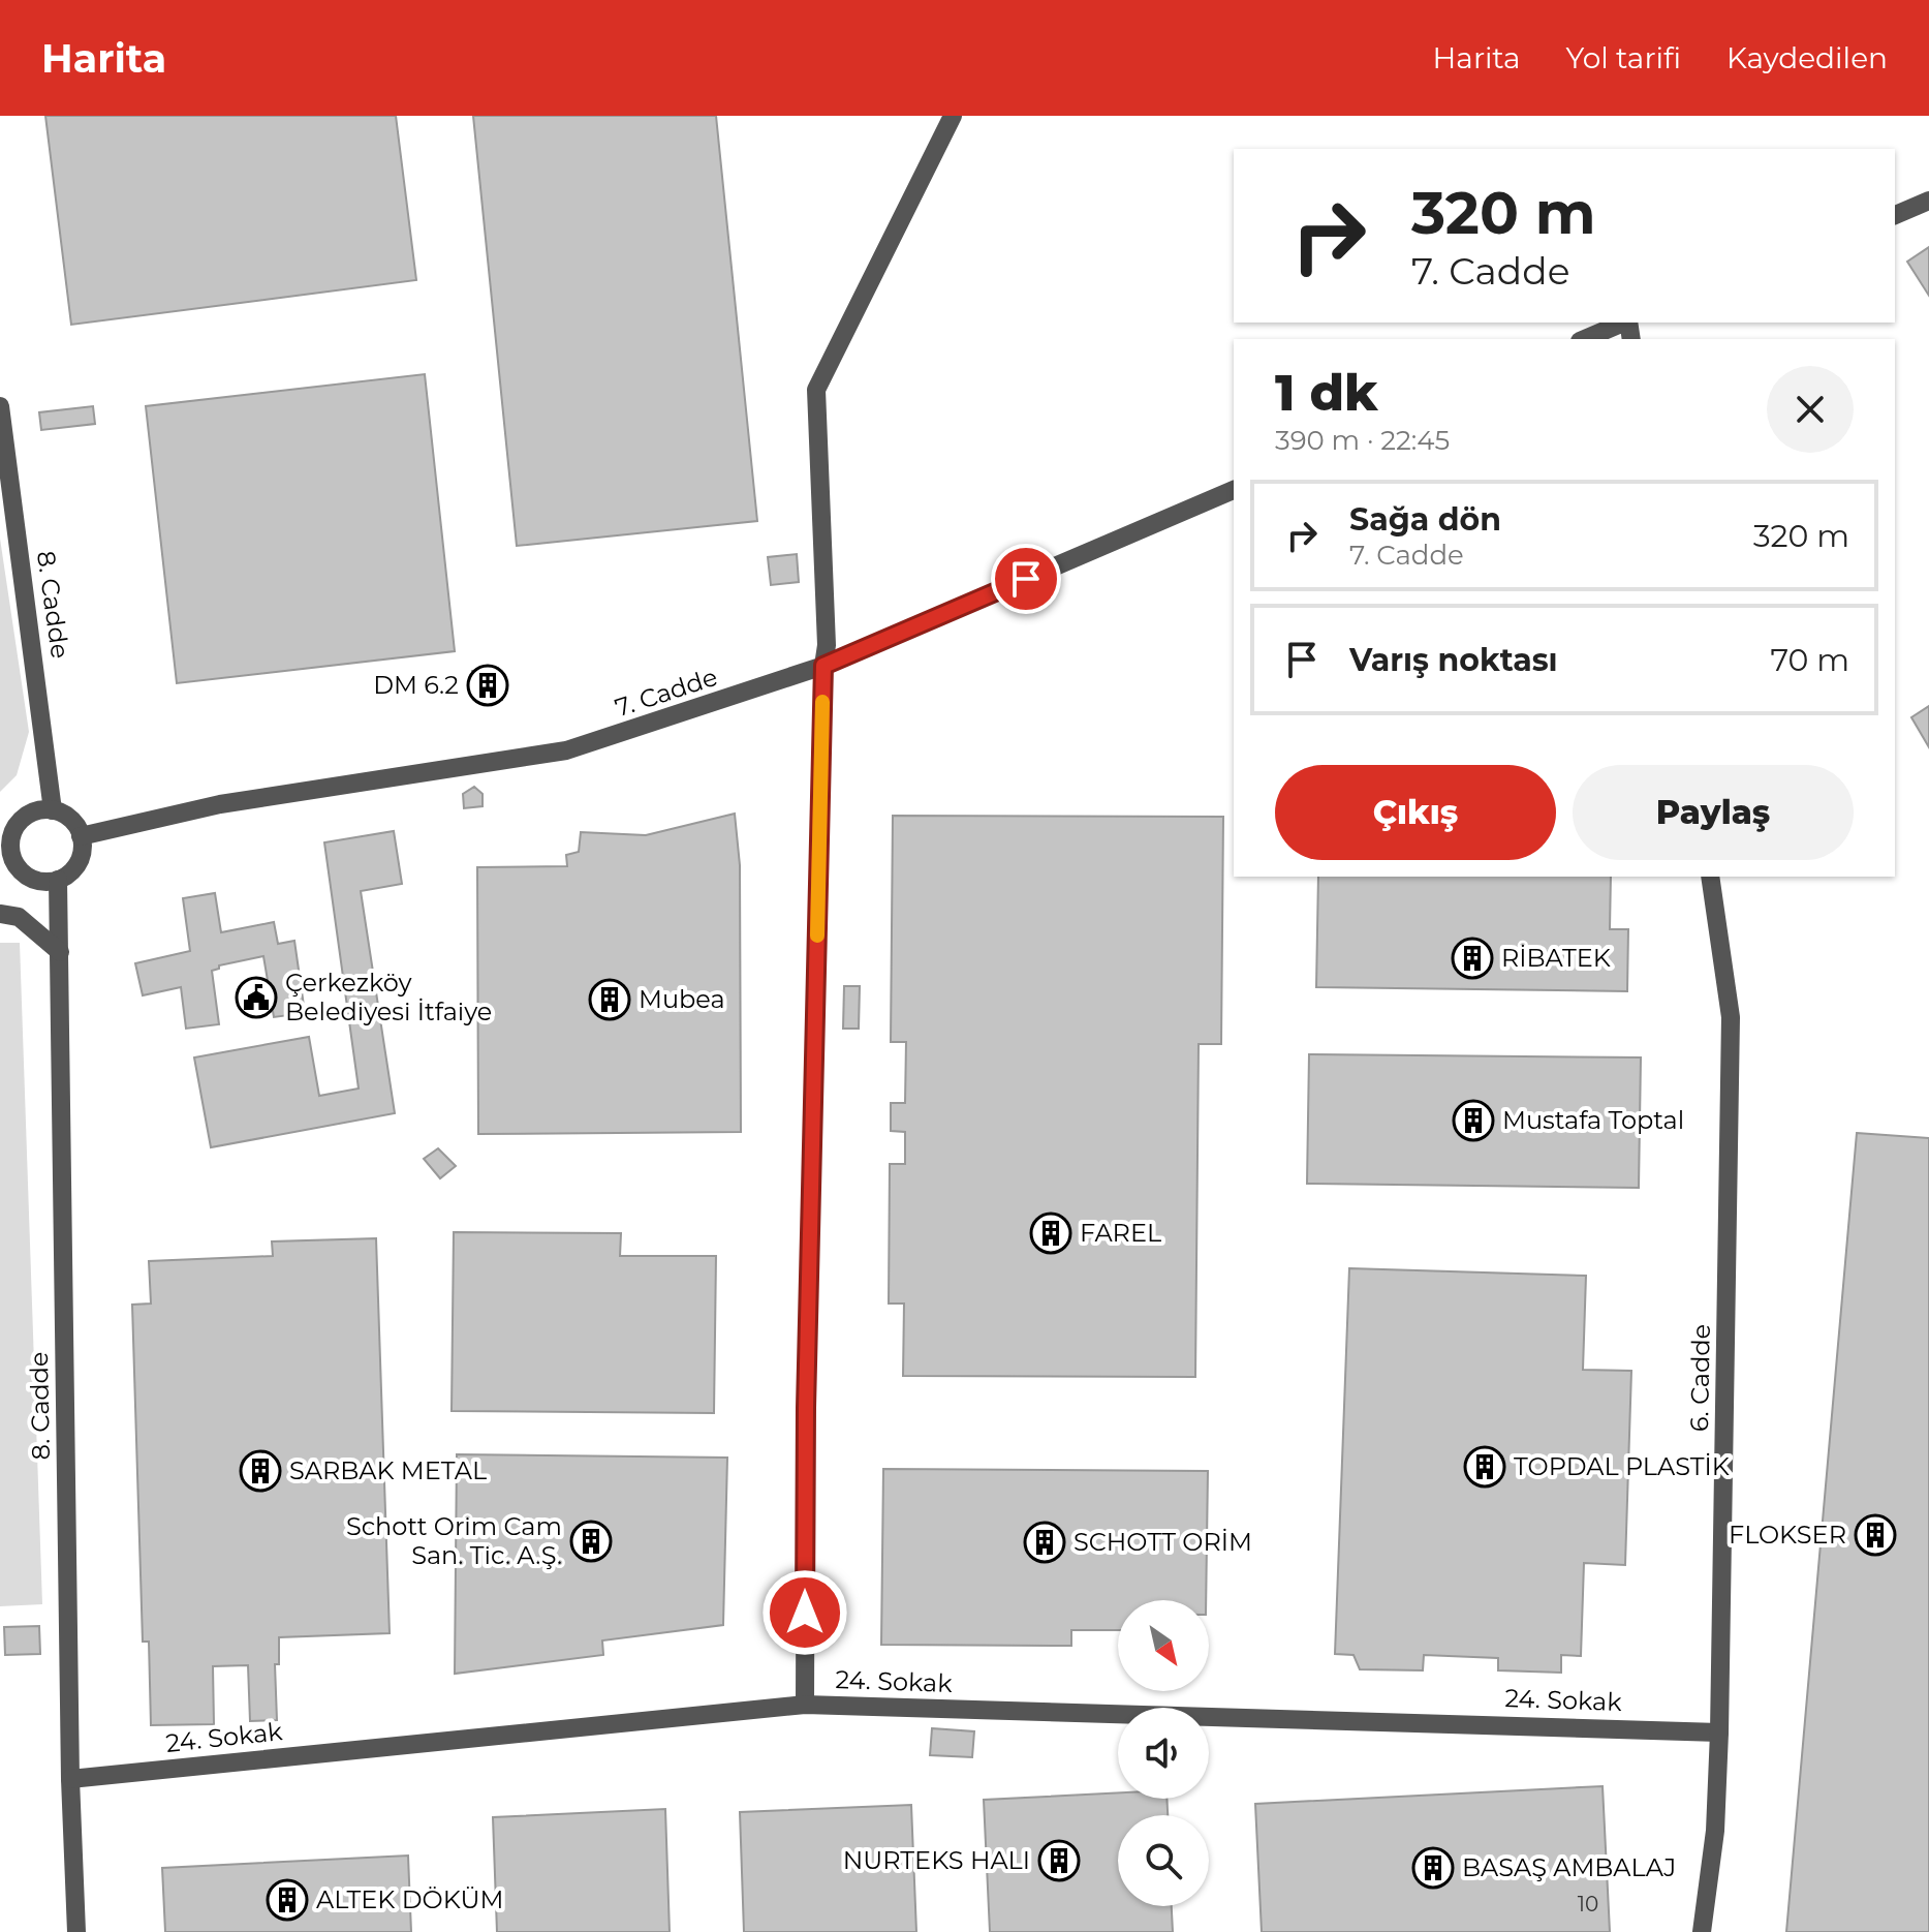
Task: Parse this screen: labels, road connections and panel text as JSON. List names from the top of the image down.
{
  "streets": {
    "street": [
      "8. Cadde",
      "7. Cadde",
      "6. Cadde",
      "24. Sokak"
    ]
  },
  "crossings": [
    ["8. Cadde", "7. Cadde"],
    ["8. Cadde", "24. Sokak"],
    ["6. Cadde", "24. Sokak"]
  ],
  "places": {
    "building": [
      "DM 6.2",
      "RİBATEK",
      "Mubea",
      "Mustafa Toptal",
      "FAREL",
      "TOPDAL PLASTİK",
      "SARBAK METAL",
      "FLOKSER",
      "Schott Orim Cam San. Tic. A.Ş.",
      "SCHOTT ORİM",
      "NURTEKS HALI",
      "BASAŞ AMBALAJ",
      "ALTEK DÖKÜM"
    ],
    "public building": ["Çerkezköy Belediyesi İtfaiye"]
  },
  "house_numbers": ["10"],
  "north": "bottom right",
  "page": {
    "header": "Harita",
    "nav": ["Harita", "Yol tarifi", "Kaydedilen"],
    "turn": ["320 m", "7. Cadde"],
    "heading": ["1 dk", "390 m · 22:45"],
    "list": [
      {
        "name": "Sağa dön",
        "note": "7. Cadde",
        "value": "320 m"
      },
      {
        "name": "Varış noktası",
        "value": "70 m"
      }
    ],
    "buttons": ["Çıkış", "Paylaş"]
  }
}
